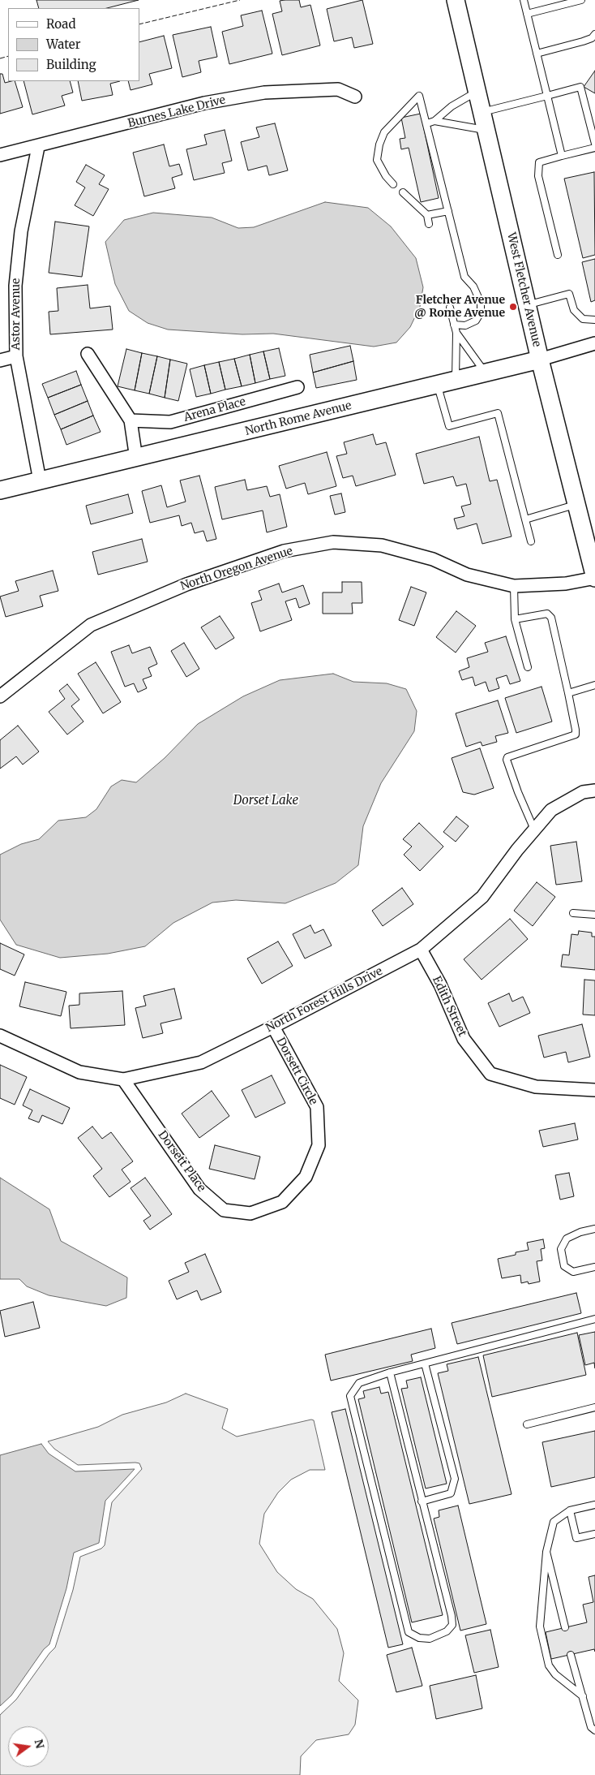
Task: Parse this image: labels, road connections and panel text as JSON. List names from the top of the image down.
{
  "streets": {
    "main road": ["West Fletcher Avenue", "North Rome Avenue"],
    "street": [
      "Burnes Lake Drive",
      "Astor Avenue",
      "Arena Place",
      "North Oregon Avenue",
      "North Forest Hills Drive",
      "Edith Street",
      "Dorsett Circle",
      "Dorsett Place"
    ]
  },
  "crossings": [
    ["Burnes Lake Drive", "Astor Avenue"],
    ["West Fletcher Avenue", "North Rome Avenue"],
    ["West Fletcher Avenue", "North Oregon Avenue"],
    ["Astor Avenue", "North Rome Avenue"],
    ["North Forest Hills Drive", "Edith Street"],
    ["North Forest Hills Drive", "Dorsett Circle"],
    ["North Forest Hills Drive", "Dorsett Place"],
    ["Dorsett Circle", "Dorsett Place"]
  ],
  "water": ["Dorset Lake"],
  "places": ["Fletcher Avenue @ Rome Avenue"],
  "legend": ["Road", "Water", "Building"],
  "north": "right"
}
